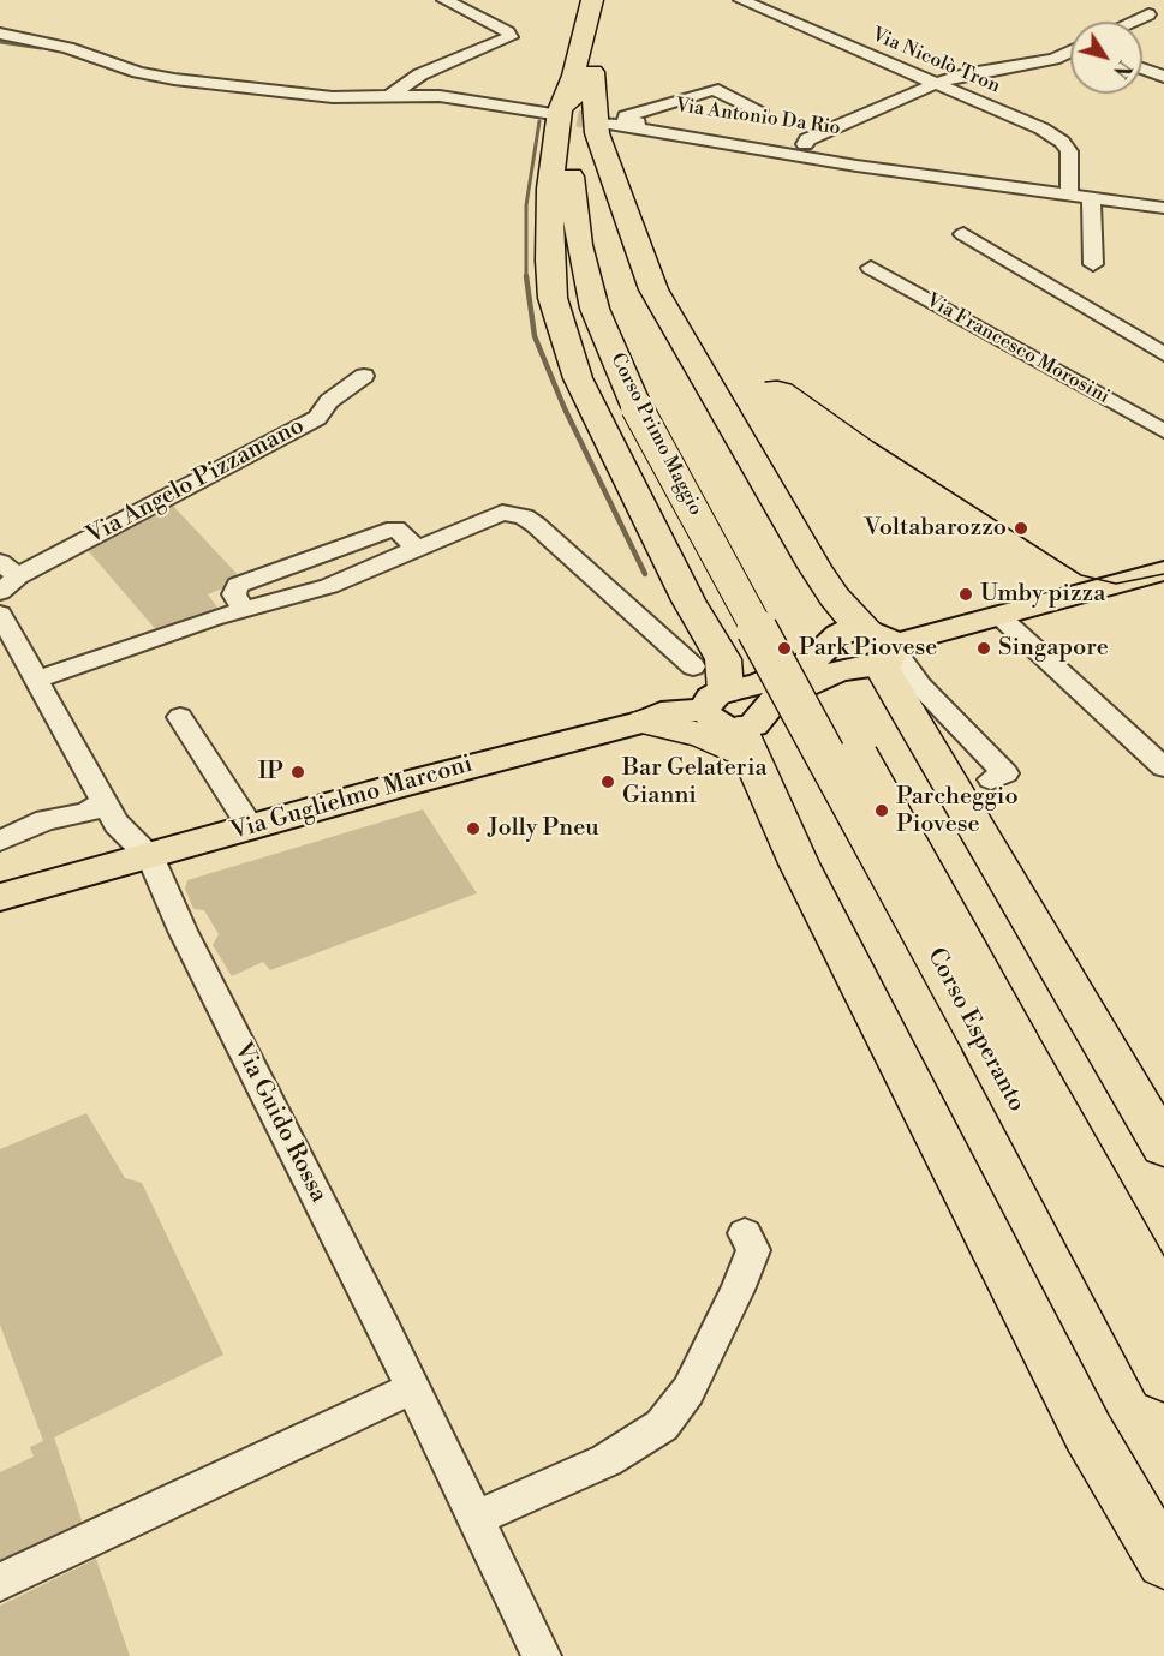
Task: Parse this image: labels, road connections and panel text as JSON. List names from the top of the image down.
{
  "streets": {
    "highway": ["Corso Primo Maggio", "Corso Esperanto"],
    "main road": ["Via Guglielmo Marconi"],
    "street": [
      "Via Nicolò Tron",
      "Via Antonio Da Rio",
      "Via Francesco Morosini",
      "Via Angelo Pizzamano",
      "Via Guido Rossa"
    ]
  },
  "crossings": [
    ["Via Nicolò Tron", "Via Antonio Da Rio"],
    ["Corso Primo Maggio", "Corso Esperanto"],
    ["Via Guglielmo Marconi", "Via Guido Rossa"]
  ],
  "places": [
    "Voltabarozzo",
    "Umby pizza",
    "Park Piovese",
    "Singapore",
    "IP",
    "Bar Gelateria Gianni",
    "Parcheggio Piovese",
    "Jolly Pneu"
  ],
  "north": "bottom right"
}
